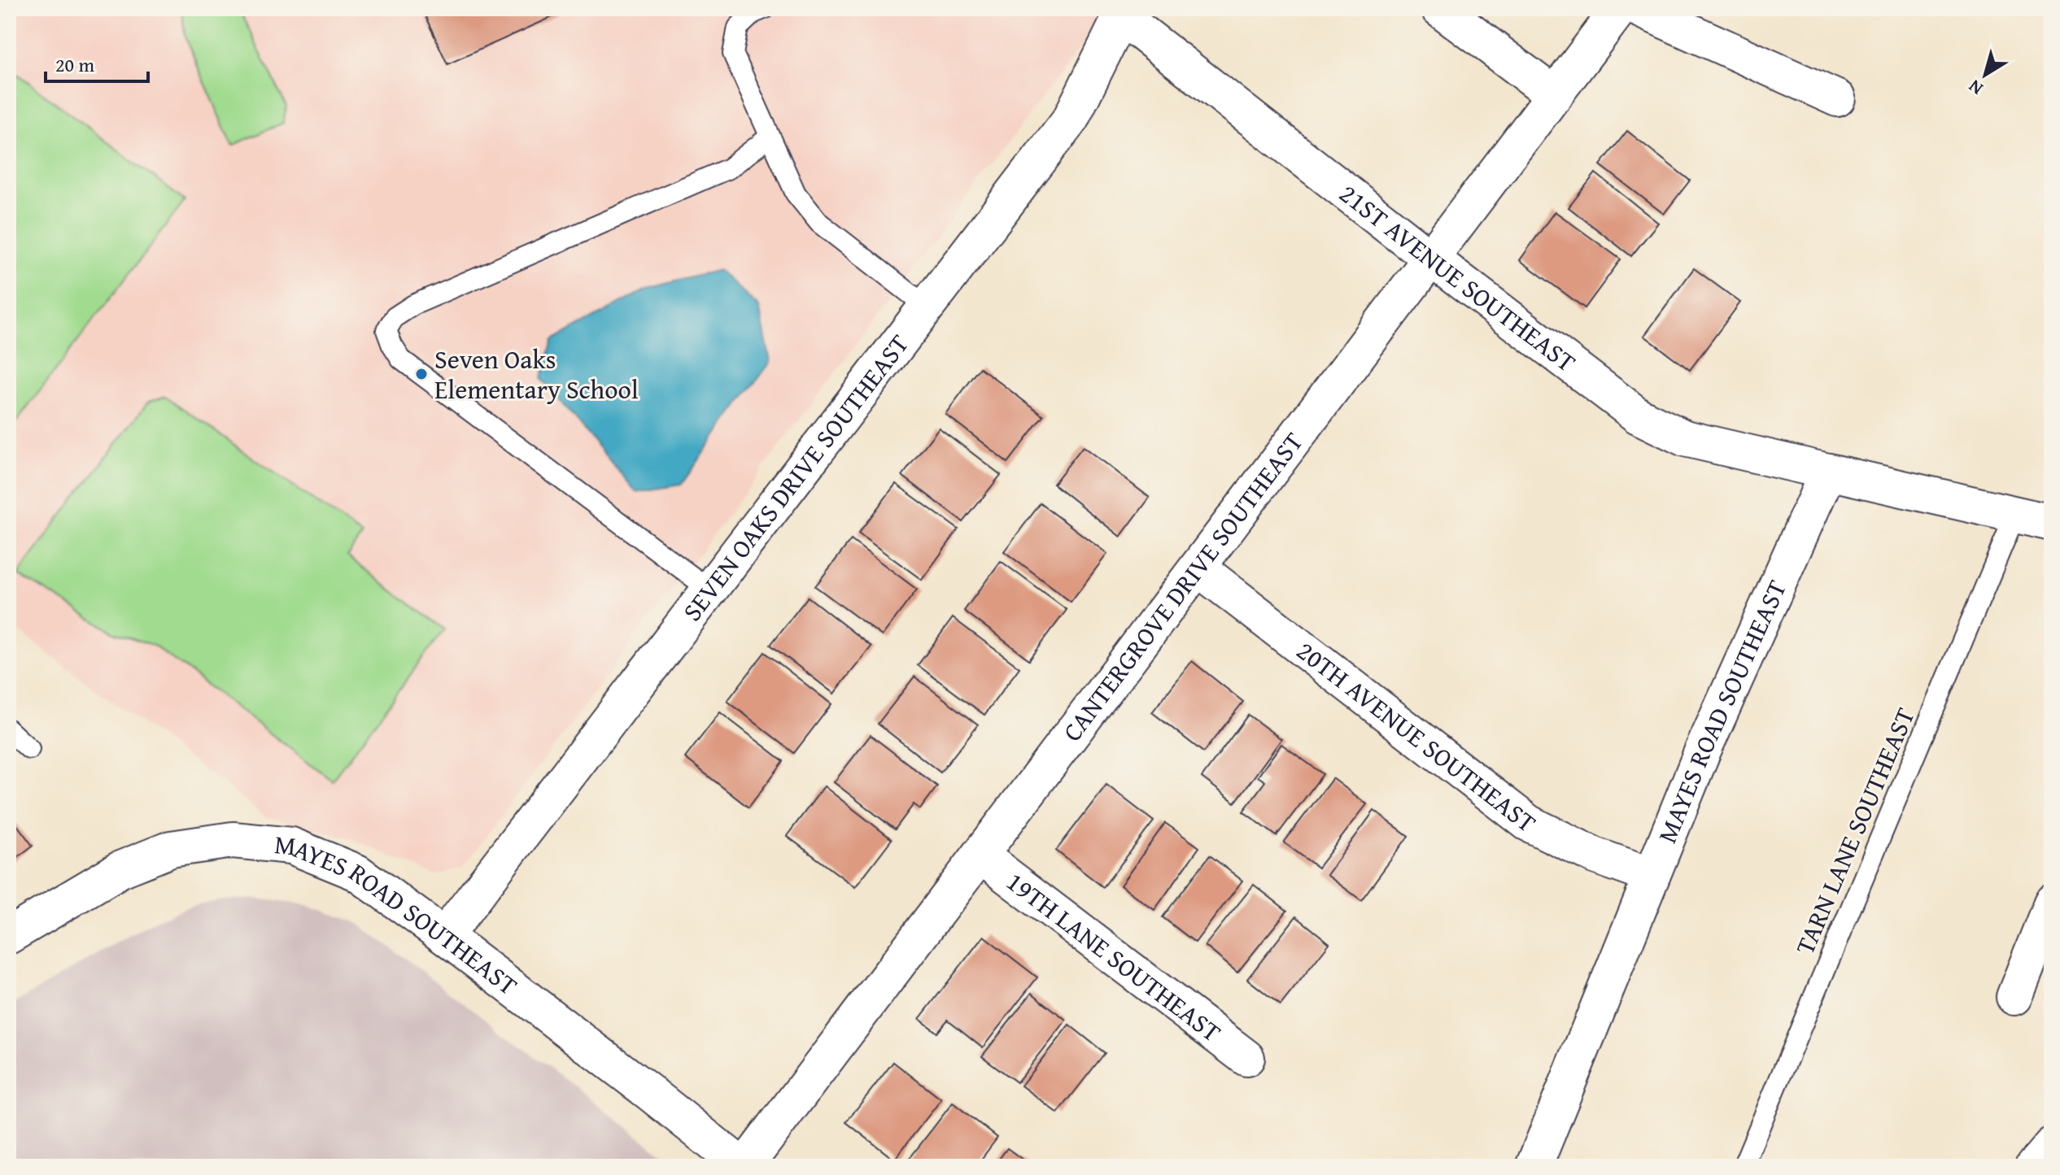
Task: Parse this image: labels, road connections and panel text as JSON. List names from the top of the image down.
{
  "streets": {
    "street": [
      "21ST AVENUE SOUTHEAST",
      "SEVEN OAKS DRIVE SOUTHEAST",
      "CANTERGROVE DRIVE SOUTHEAST",
      "MAYES ROAD SOUTHEAST",
      "20TH AVENUE SOUTHEAST",
      "19TH LANE SOUTHEAST"
    ],
    "lane": ["TARN LANE SOUTHEAST"]
  },
  "crossings": [
    ["21ST AVENUE SOUTHEAST", "SEVEN OAKS DRIVE SOUTHEAST"],
    ["21ST AVENUE SOUTHEAST", "CANTERGROVE DRIVE SOUTHEAST"],
    ["21ST AVENUE SOUTHEAST", "MAYES ROAD SOUTHEAST"],
    ["SEVEN OAKS DRIVE SOUTHEAST", "MAYES ROAD SOUTHEAST"],
    ["CANTERGROVE DRIVE SOUTHEAST", "MAYES ROAD SOUTHEAST"],
    ["CANTERGROVE DRIVE SOUTHEAST", "20TH AVENUE SOUTHEAST"],
    ["CANTERGROVE DRIVE SOUTHEAST", "19TH LANE SOUTHEAST"],
    ["MAYES ROAD SOUTHEAST", "20TH AVENUE SOUTHEAST"]
  ],
  "places": ["Seven Oaks Elementary School"],
  "scale_bar": "20 m",
  "north": "bottom left"
}
